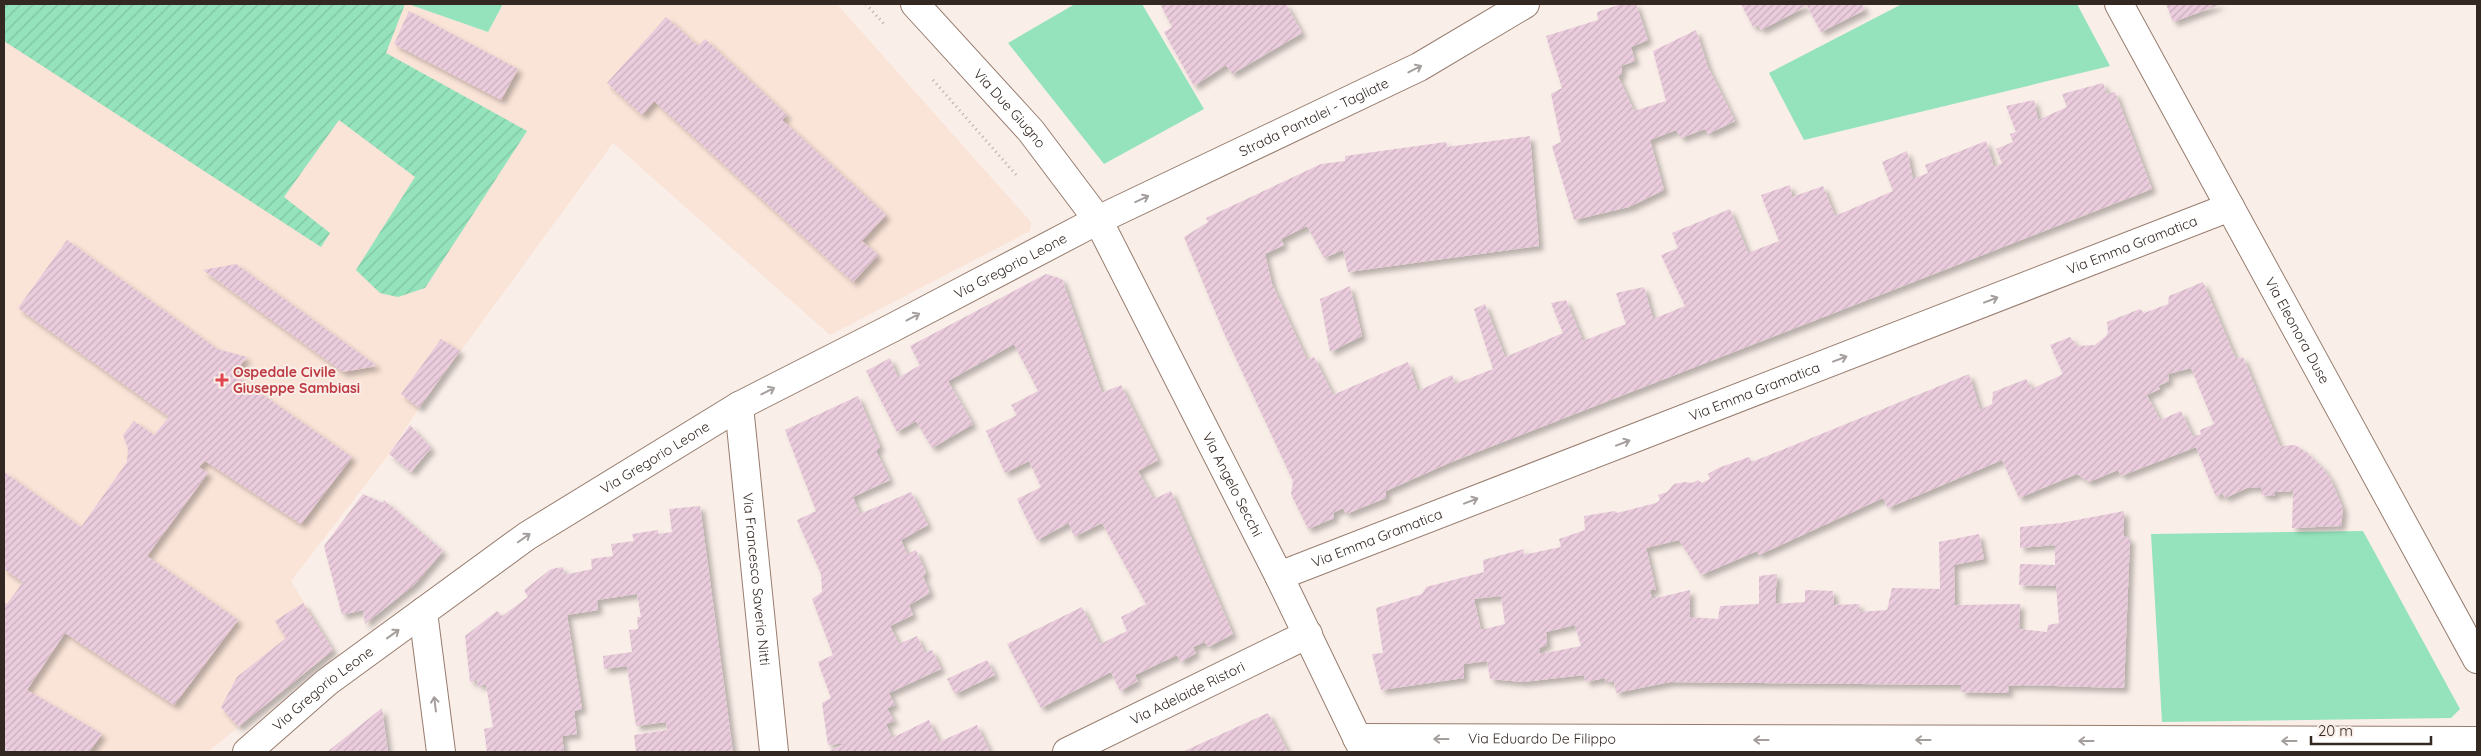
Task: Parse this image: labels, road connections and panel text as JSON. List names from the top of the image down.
{
  "streets": {
    "street": [
      "Via Due Giugno",
      "Strada Pantalei - Tagliate",
      "Via Emma Gramatica",
      "Via Gregorio Leone",
      "Via Eleonora Duse",
      "Via Angelo Secchi",
      "Via Francesco Saverio Nitti",
      "Via Adelaide Ristori",
      "Via Eduardo De Filippo"
    ]
  },
  "crossings": [
    ["Via Due Giugno", "Strada Pantalei - Tagliate"],
    ["Via Due Giugno", "Via Gregorio Leone"],
    ["Via Due Giugno", "Via Angelo Secchi"],
    ["Strada Pantalei - Tagliate", "Via Gregorio Leone"],
    ["Strada Pantalei - Tagliate", "Via Angelo Secchi"],
    ["Via Emma Gramatica", "Via Eleonora Duse"],
    ["Via Emma Gramatica", "Via Angelo Secchi"],
    ["Via Gregorio Leone", "Via Angelo Secchi"],
    ["Via Gregorio Leone", "Via Francesco Saverio Nitti"],
    ["Via Angelo Secchi", "Via Adelaide Ristori"],
    ["Via Angelo Secchi", "Via Eduardo De Filippo"]
  ],
  "one_way": [
    "Strada Pantalei - Tagliate",
    "Via Emma Gramatica",
    "Via Gregorio Leone",
    "Via Eduardo De Filippo"
  ],
  "places": {
    "health": ["Ospedale Civile Giuseppe Sambiasi"]
  },
  "scale_bar": "20 m"
}
